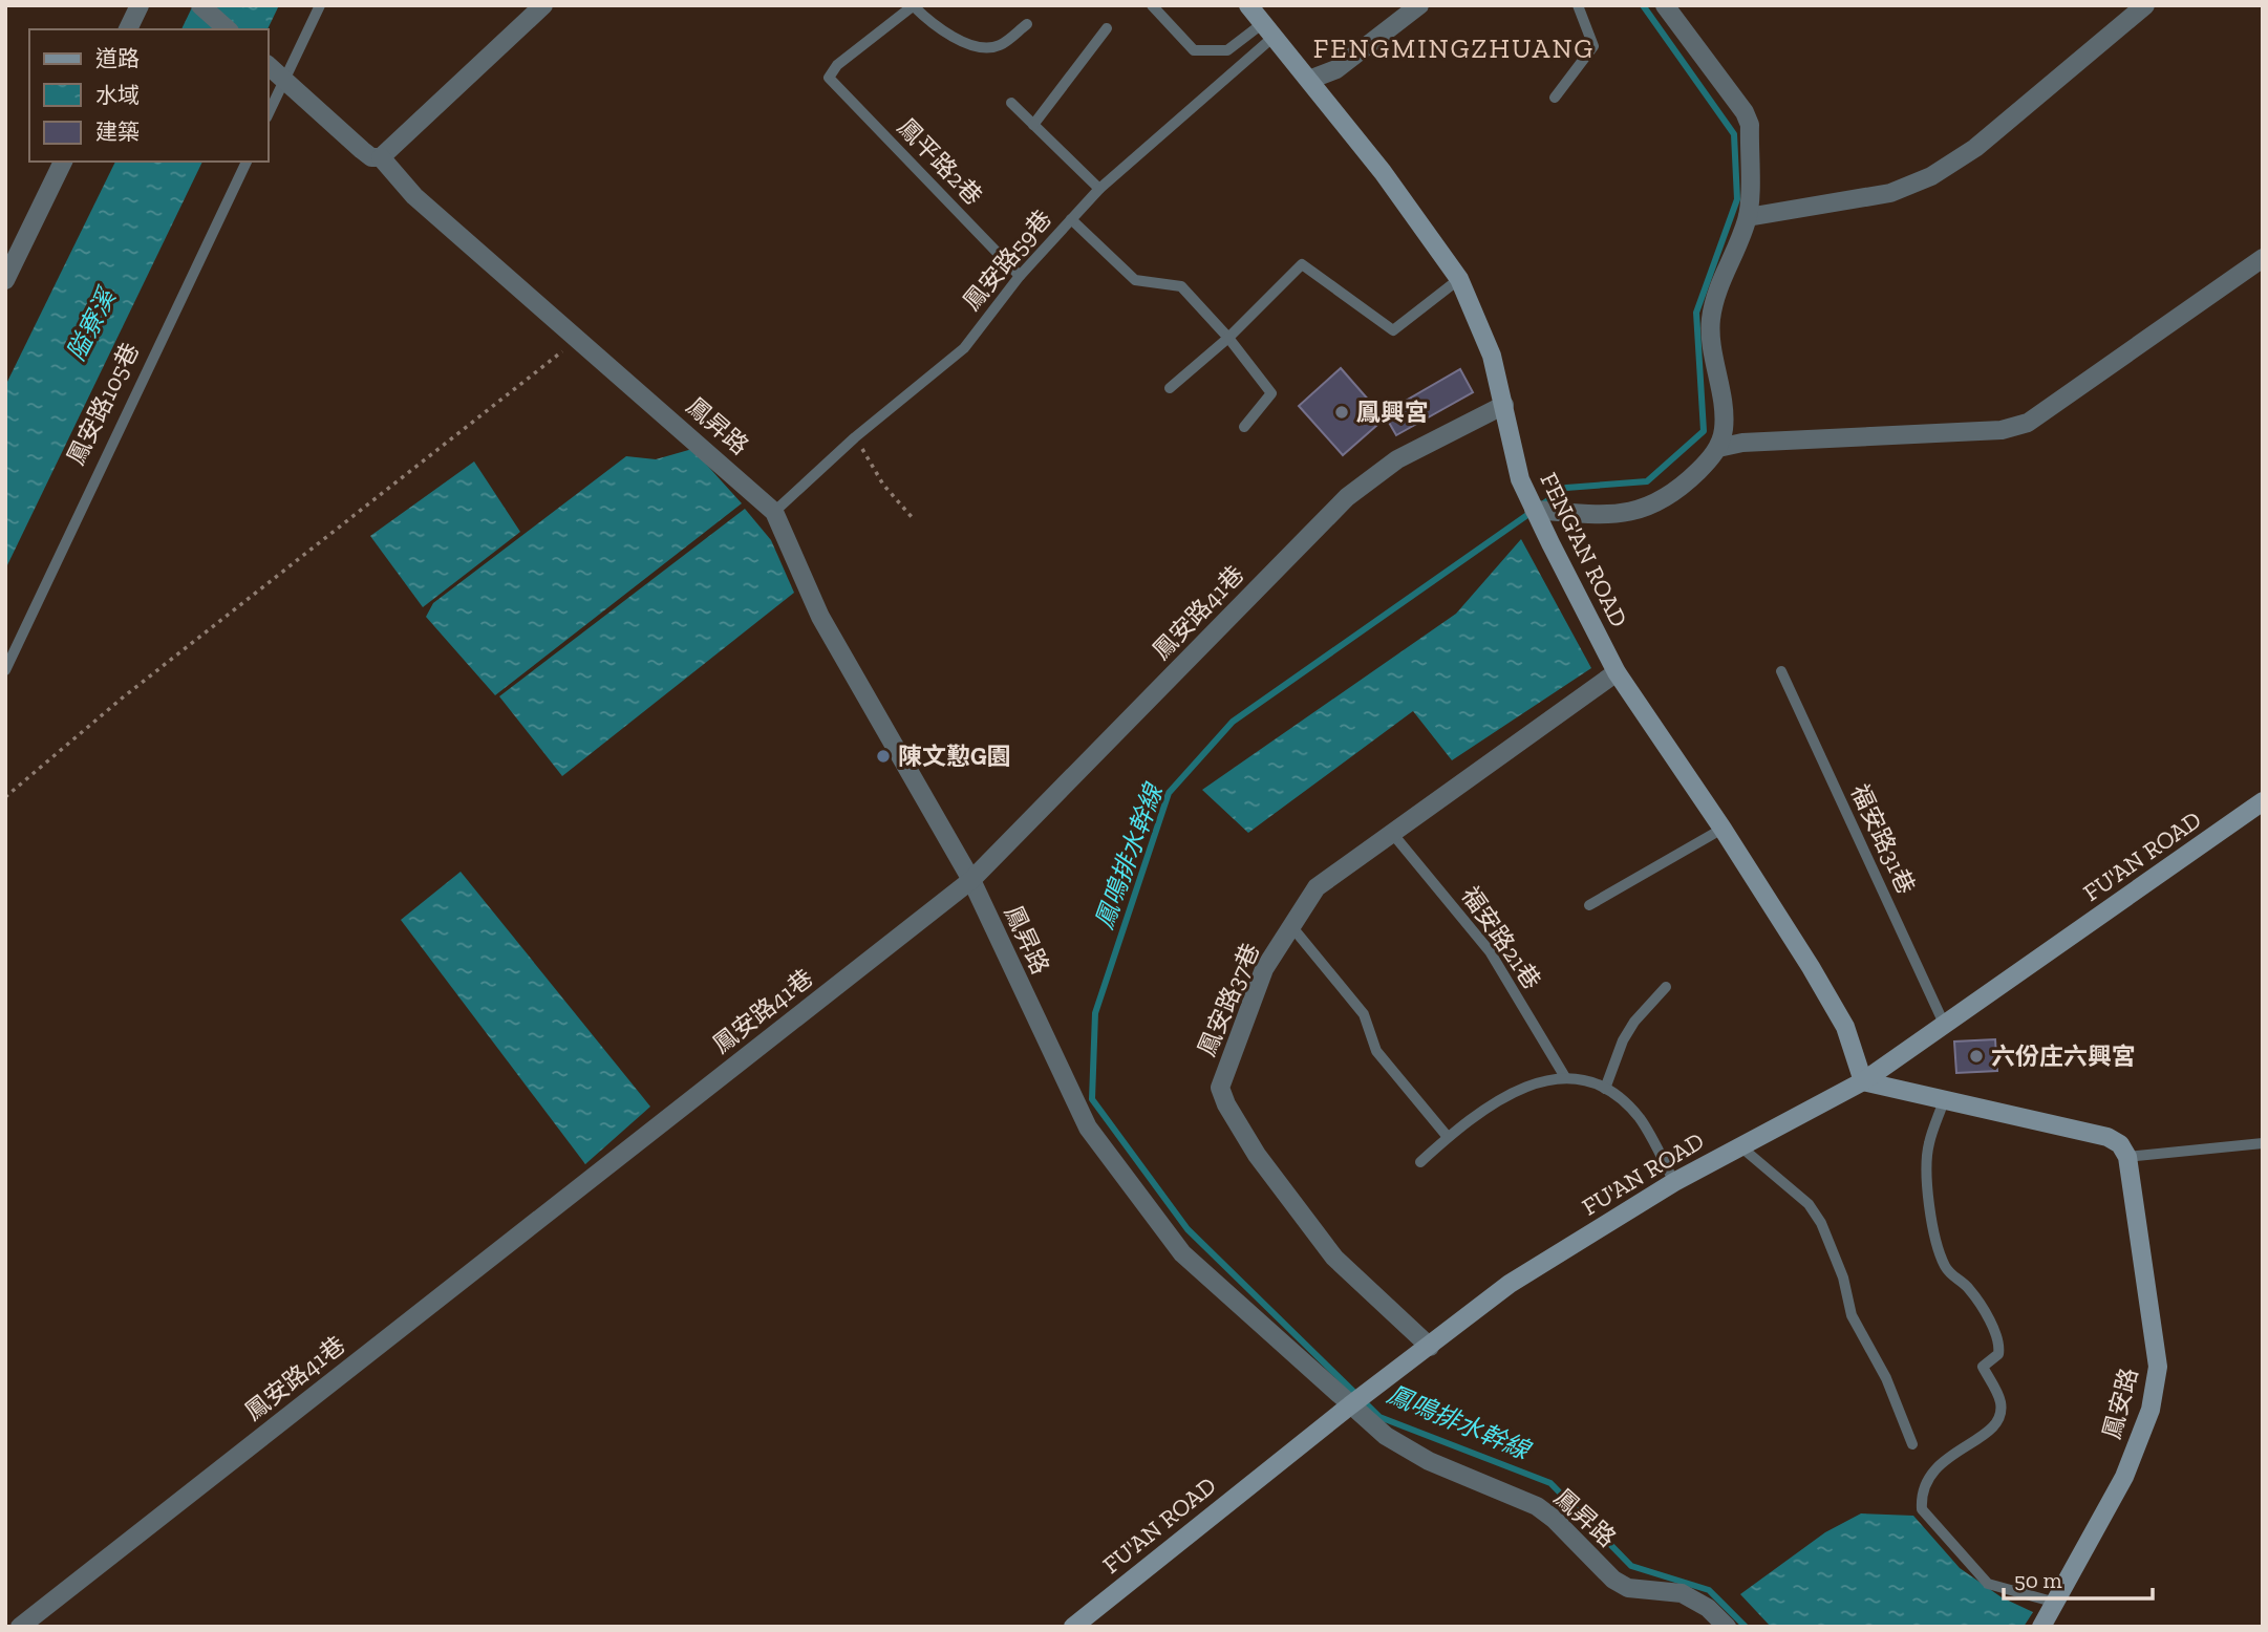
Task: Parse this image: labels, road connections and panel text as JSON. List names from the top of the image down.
{
  "streets": {
    "street": [
      "鳳昇路",
      "FENG'AN ROAD",
      "鳳安路41巷",
      "FU'AN ROAD",
      "鳳安路37巷",
      "鳳安路"
    ],
    "lane": [
      "鳳平路2巷",
      "鳳安路59巷",
      "鳳安路105巷",
      "福安路31巷",
      "福安路21巷"
    ]
  },
  "crossings": [
    ["鳳平路2巷", "鳳安路59巷"],
    ["鳳安路59巷", "鳳昇路"],
    ["鳳安路59巷", "FENG'AN ROAD"],
    ["鳳昇路", "鳳安路41巷"],
    ["鳳昇路", "FU'AN ROAD"],
    ["FENG'AN ROAD", "鳳安路41巷"],
    ["FENG'AN ROAD", "FU'AN ROAD"],
    ["FENG'AN ROAD", "鳳安路37巷"],
    ["福安路31巷", "FU'AN ROAD"],
    ["FU'AN ROAD", "鳳安路37巷"],
    ["福安路21巷", "鳳安路37巷"]
  ],
  "districts": ["FENGMINGZHUANG"],
  "water": ["隘寮溪", "鳳鳴排水幹線"],
  "places": ["鳳興宮", "陳文懃G園", "六份庄六興宮"],
  "legend": ["道路", "水域", "建築"],
  "scale_bar": "50 m"
}
